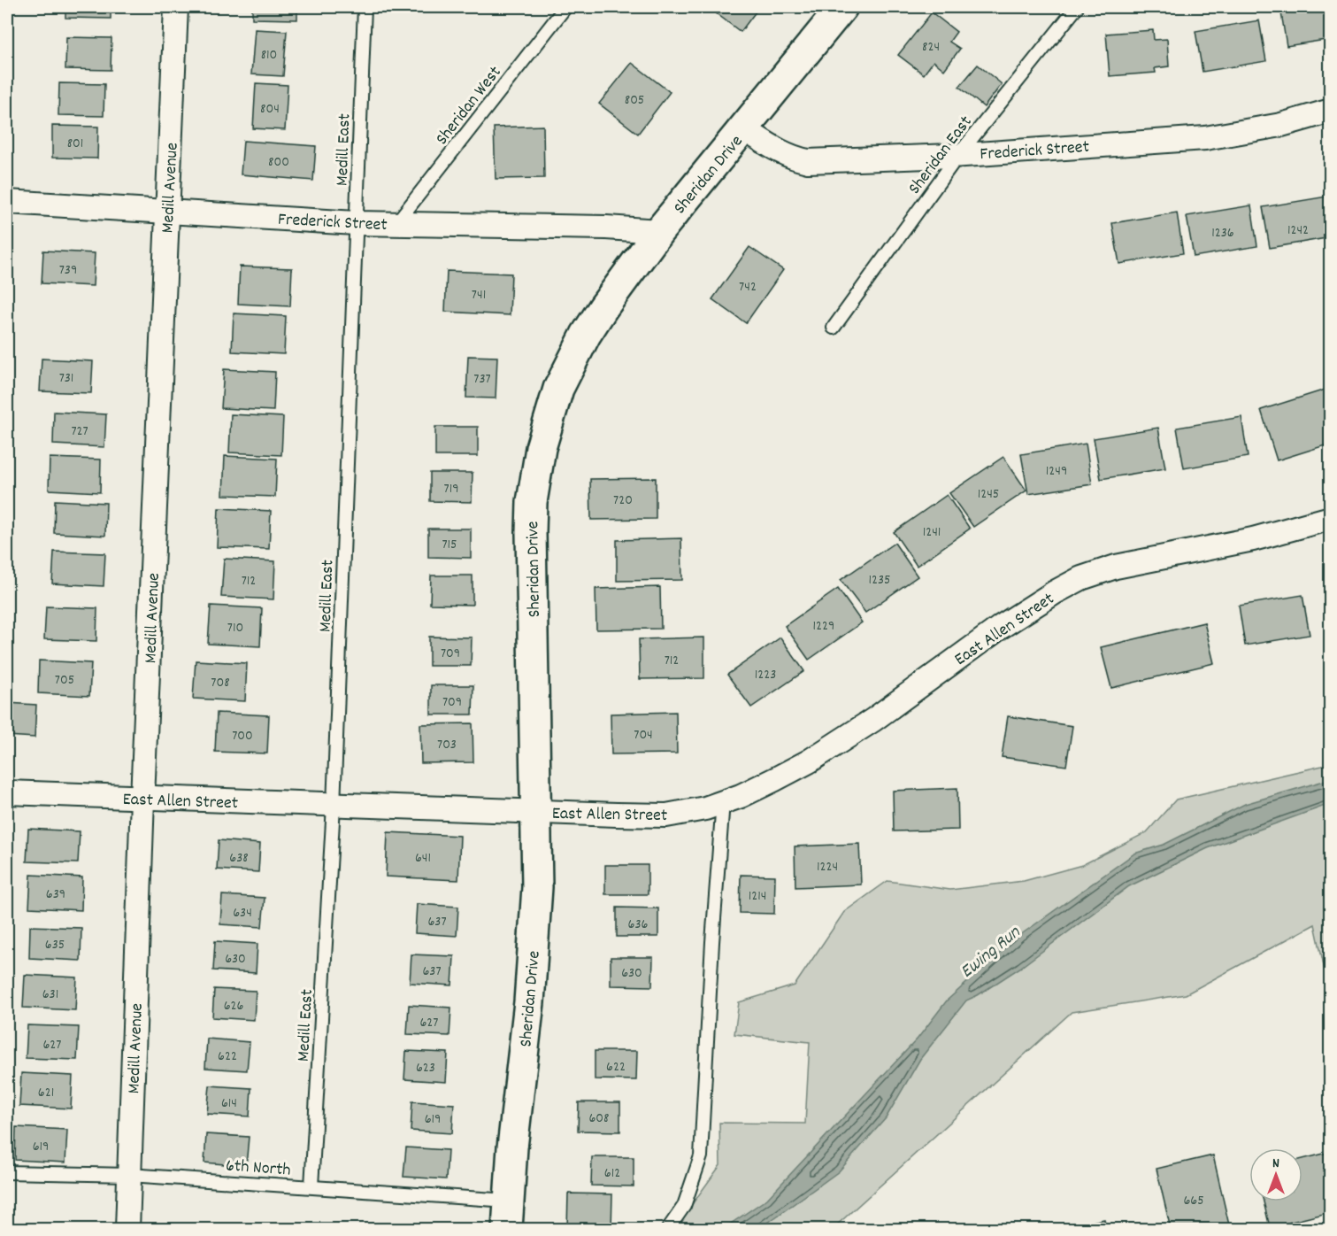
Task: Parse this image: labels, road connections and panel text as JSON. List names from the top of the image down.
{
  "streets": {
    "main road": ["Sheridan Drive"],
    "street": ["Frederick Street", "Medill Avenue", "East Allen Street"],
    "lane": [
      "Sheridan West",
      "Medill East",
      "Sheridan East",
      "6th North"
    ]
  },
  "crossings": [
    ["Sheridan West", "Frederick Street"],
    ["Frederick Street", "Medill East"],
    ["Frederick Street", "Sheridan East"],
    ["Frederick Street", "Sheridan Drive"],
    ["Frederick Street", "Medill Avenue"],
    ["Medill East", "East Allen Street"],
    ["Medill East", "6th North"],
    ["Sheridan Drive", "East Allen Street"],
    ["Sheridan Drive", "6th North"],
    ["Medill Avenue", "East Allen Street"],
    ["Medill Avenue", "6th North"]
  ],
  "water": ["Ewing Run"],
  "house_numbers": [
    "824",
    "810",
    "805",
    "804",
    "801",
    "800",
    "1242",
    "1236",
    "739",
    "742",
    "741",
    "731",
    "737",
    "727",
    "1249",
    "719",
    "1245",
    "720",
    "1241",
    "715",
    "1235",
    "712",
    "1229",
    "710",
    "709",
    "712",
    "1223",
    "705",
    "708",
    "709",
    "704",
    "700",
    "703",
    "638",
    "641",
    "1224",
    "639",
    "1214",
    "634",
    "637",
    "636",
    "635",
    "630",
    "637",
    "630",
    "631",
    "626",
    "627",
    "627",
    "622",
    "622",
    "623",
    "621",
    "614",
    "608",
    "619",
    "619",
    "612",
    "665"
  ],
  "north": "top"
}
